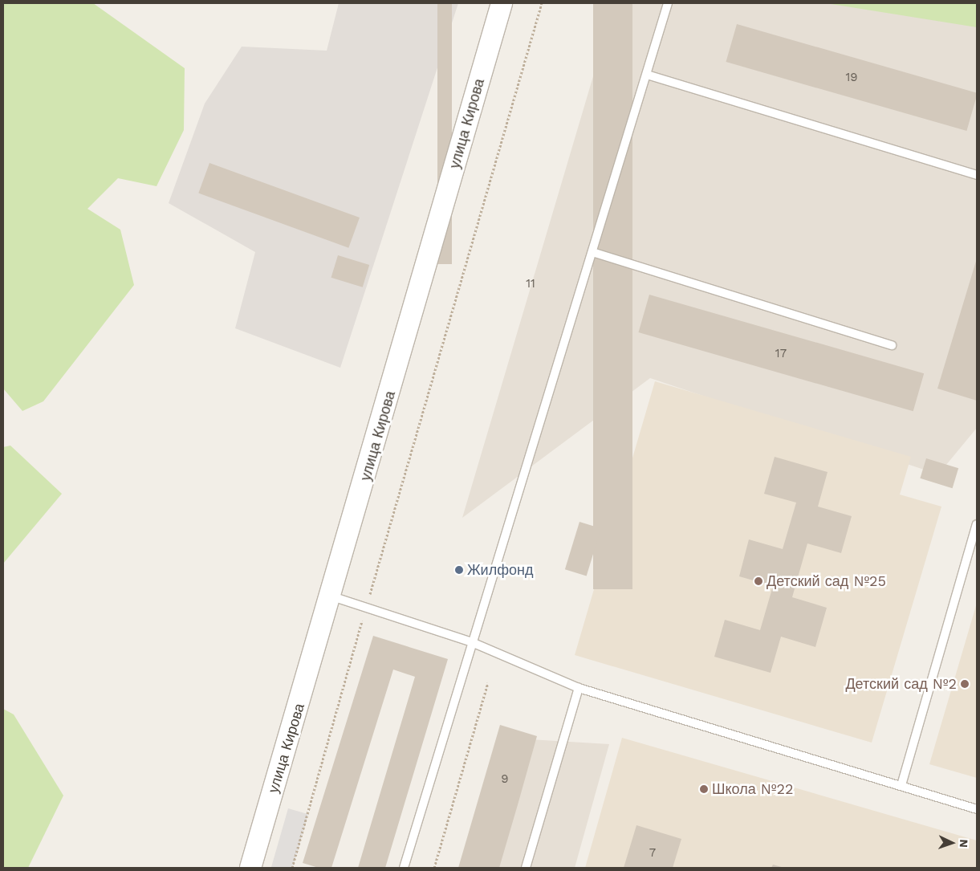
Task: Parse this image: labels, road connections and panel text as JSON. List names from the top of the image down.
{
  "streets": {
    "street": ["улица Кирова"]
  },
  "places": [
    "Жилфонд",
    "Детский сад №25",
    "Детский сад №2",
    "Школа №22"
  ],
  "house_numbers": [
    "19",
    "11",
    "17",
    "9",
    "7"
  ],
  "north": "right"
}
